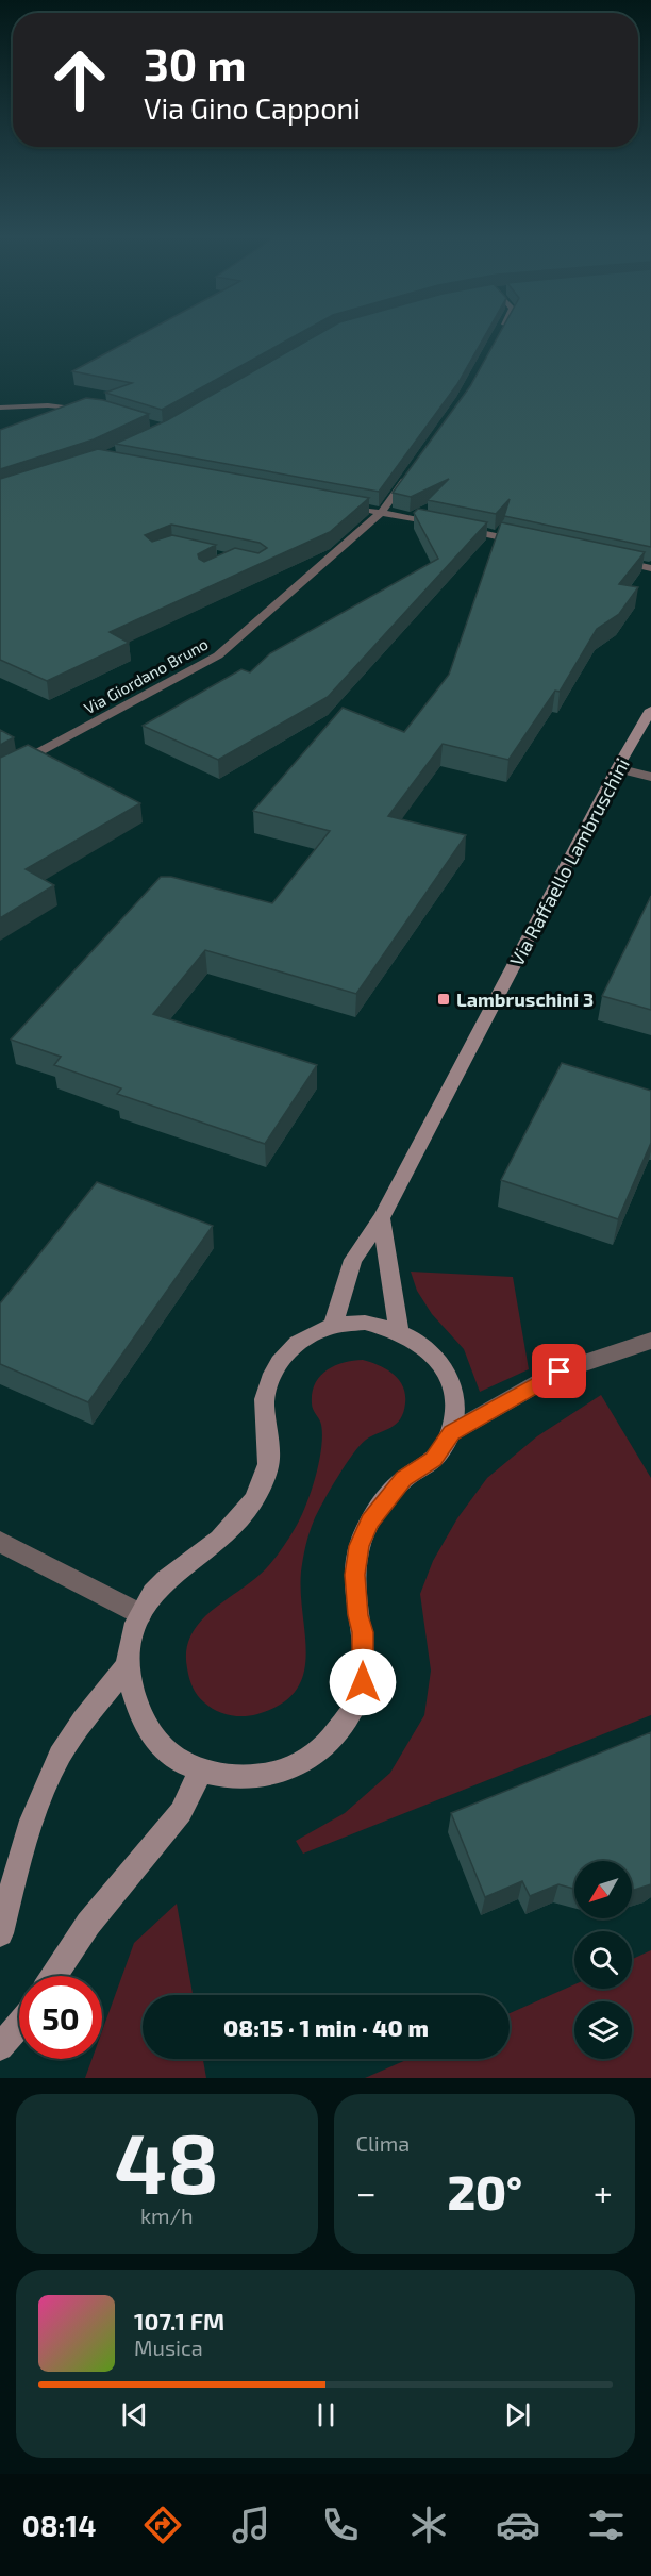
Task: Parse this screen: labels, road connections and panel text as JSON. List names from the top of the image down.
{
  "streets": {
    "main road": ["Via Raffaello Lambruschini"],
    "street": ["Via Giordano Bruno"]
  },
  "places": {
    "transit": ["Lambruschini 3"]
  },
  "north": "bottom left",
  "page": {
    "turn": ["30 m", "Via Gino Capponi"],
    "limit": "50",
    "trip": "08:15 · 1 min · 40 m",
    "tile": [
      ["48", "km/h"],
      "Clima"
    ],
    "heat": ["−", "20°", "+"],
    "song": ["107.1 FM", "Musica"],
    "tabs": "08:14"
  }
}
